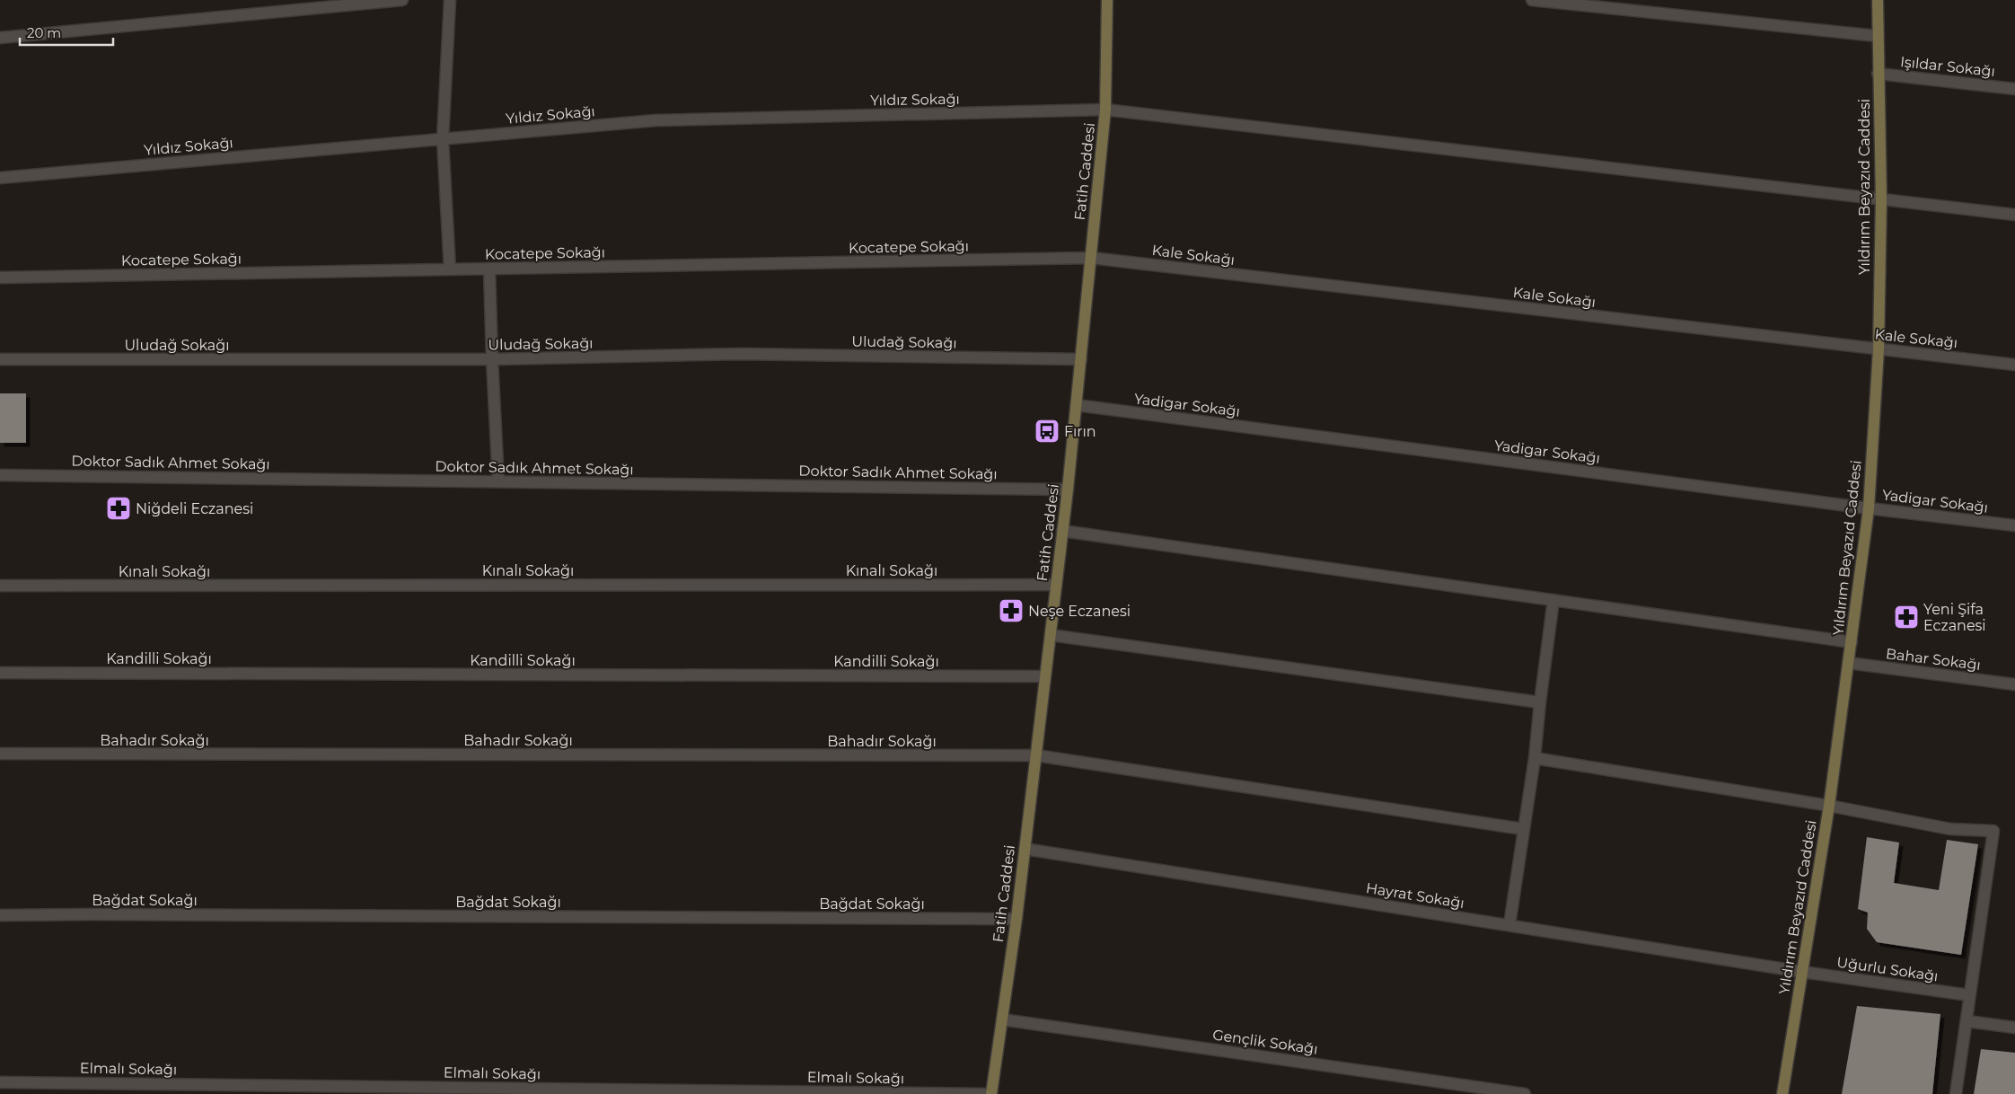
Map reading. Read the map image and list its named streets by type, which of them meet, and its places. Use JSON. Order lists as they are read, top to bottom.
{
  "streets": {
    "main road": ["Fatih Caddesi", "Yıldırım Beyazıd Caddesi"],
    "street": [
      "Işıldar Sokağı",
      "Yıldız Sokağı",
      "Kocatepe Sokağı",
      "Kale Sokağı",
      "Uludağ Sokağı",
      "Yadigar Sokağı",
      "Doktor Sadık Ahmet Sokağı",
      "Kınalı Sokağı",
      "Kandilli Sokağı",
      "Bahar Sokağı",
      "Bahadır Sokağı",
      "Hayrat Sokağı",
      "Bağdat Sokağı",
      "Uğurlu Sokağı",
      "Gençlik Sokağı",
      "Elmalı Sokağı"
    ]
  },
  "crossings": [
    ["Işıldar Sokağı", "Yıldırım Beyazıd Caddesi"],
    ["Yıldız Sokağı", "Fatih Caddesi"],
    ["Yıldız Sokağı", "Yıldırım Beyazıd Caddesi"],
    ["Fatih Caddesi", "Kocatepe Sokağı"],
    ["Fatih Caddesi", "Kale Sokağı"],
    ["Fatih Caddesi", "Uludağ Sokağı"],
    ["Fatih Caddesi", "Yadigar Sokağı"],
    ["Fatih Caddesi", "Doktor Sadık Ahmet Sokağı"],
    ["Fatih Caddesi", "Kınalı Sokağı"],
    ["Fatih Caddesi", "Kandilli Sokağı"],
    ["Fatih Caddesi", "Bahadır Sokağı"],
    ["Fatih Caddesi", "Hayrat Sokağı"],
    ["Fatih Caddesi", "Bağdat Sokağı"],
    ["Fatih Caddesi", "Gençlik Sokağı"],
    ["Yıldırım Beyazıd Caddesi", "Kale Sokağı"],
    ["Yıldırım Beyazıd Caddesi", "Yadigar Sokağı"],
    ["Yıldırım Beyazıd Caddesi", "Bahar Sokağı"],
    ["Yıldırım Beyazıd Caddesi", "Hayrat Sokağı"],
    ["Yıldırım Beyazıd Caddesi", "Uğurlu Sokağı"],
    ["Kocatepe Sokağı", "Kale Sokağı"],
    ["Hayrat Sokağı", "Uğurlu Sokağı"]
  ],
  "places": {
    "bus stop": ["Fırın"],
    "pharmacy": ["Niğdeli Eczanesi", "Neşe Eczanesi", "Yeni Şifa Eczanesi"]
  },
  "scale_bar": "20 m"
}
